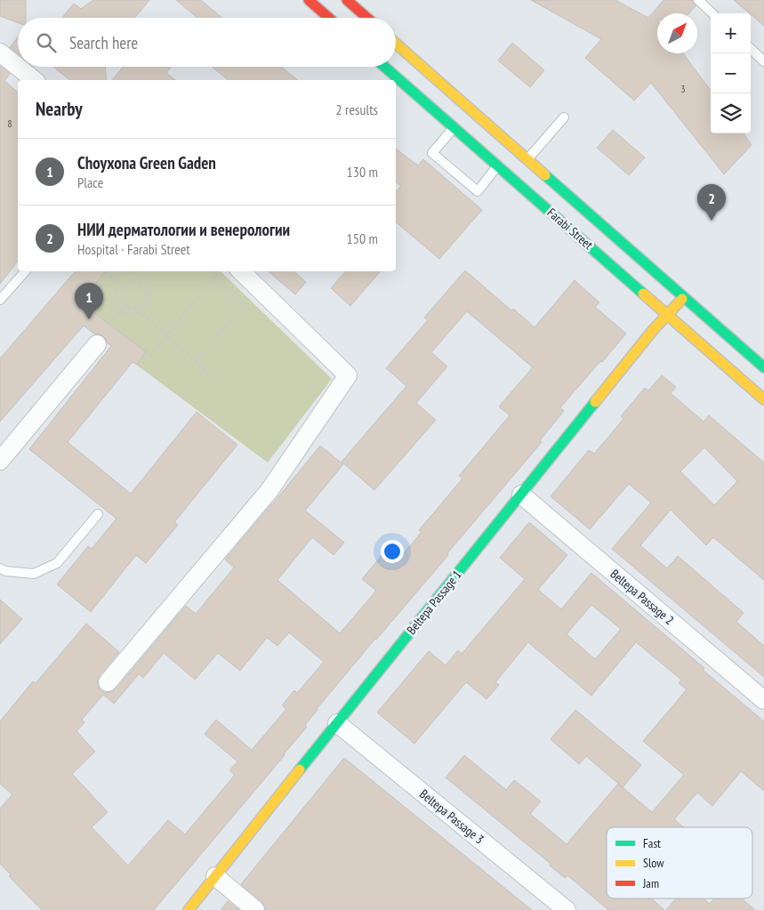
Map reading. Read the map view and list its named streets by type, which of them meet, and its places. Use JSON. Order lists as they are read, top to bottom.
{
  "streets": {
    "main road": ["Farabi Street", "Beltepa Passage 1"],
    "street": ["Beltepa Passage 2", "Beltepa Passage 3"]
  },
  "crossings": [
    ["Farabi Street", "Beltepa Passage 1"],
    ["Beltepa Passage 2", "Beltepa Passage 1"],
    ["Beltepa Passage 1", "Beltepa Passage 3"]
  ],
  "house_numbers": ["3", "8"],
  "legend": ["Fast", "Slow", "Jam"],
  "north": "top right",
  "page": {
    "map_buttons": ["+", "−"],
    "search": "Search here",
    "heading": ["Nearby", "2 results"],
    "list": [
      {
        "mark": "1",
        "name": "Choyxona Green Gaden",
        "note": "Place",
        "value": "130 m"
      },
      {
        "mark": "2",
        "name": "НИИ дерматологии и венерологии",
        "note": "Hospital · Farabi Street",
        "value": "150 m"
      }
    ],
    "pins": ["2", "1"]
  }
}
